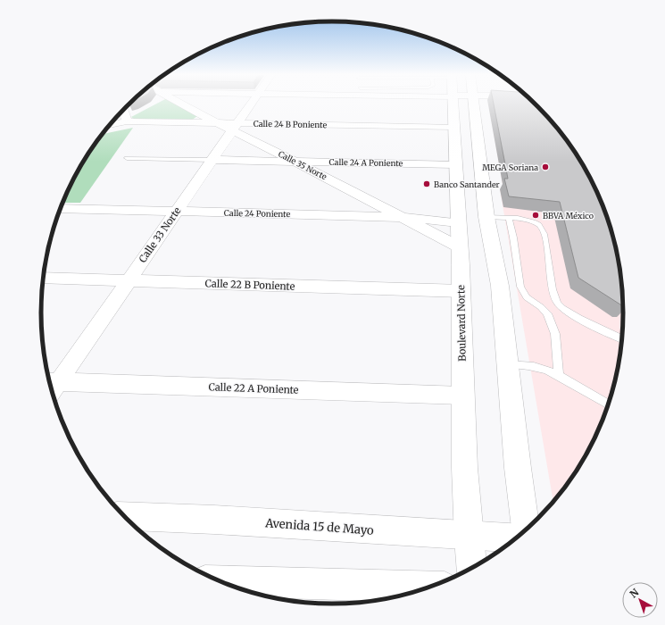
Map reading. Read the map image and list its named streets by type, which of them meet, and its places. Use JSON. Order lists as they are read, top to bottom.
{
  "streets": {
    "main road": ["Boulevard Norte", "Avenida 15 de Mayo"],
    "street": [
      "Calle 24 B Poniente",
      "Calle 24 A Poniente",
      "Calle 35 Norte",
      "Calle 24 Poniente",
      "Calle 33 Norte",
      "Calle 22 B Poniente",
      "Calle 22 A Poniente"
    ]
  },
  "crossings": [
    ["Calle 24 B Poniente", "Calle 35 Norte"],
    ["Calle 24 B Poniente", "Calle 33 Norte"],
    ["Calle 24 B Poniente", "Boulevard Norte"],
    ["Calle 24 A Poniente", "Calle 35 Norte"],
    ["Calle 24 A Poniente", "Calle 33 Norte"],
    ["Calle 24 A Poniente", "Boulevard Norte"],
    ["Calle 35 Norte", "Calle 24 Poniente"],
    ["Calle 35 Norte", "Calle 33 Norte"],
    ["Calle 35 Norte", "Boulevard Norte"],
    ["Calle 24 Poniente", "Calle 33 Norte"],
    ["Calle 24 Poniente", "Boulevard Norte"],
    ["Calle 33 Norte", "Calle 22 B Poniente"],
    ["Calle 33 Norte", "Calle 22 A Poniente"],
    ["Calle 22 B Poniente", "Boulevard Norte"],
    ["Boulevard Norte", "Calle 22 A Poniente"],
    ["Boulevard Norte", "Avenida 15 de Mayo"]
  ],
  "places": ["MEGA Soriana", "Banco Santander", "BBVA México"],
  "north": "top left"
}
